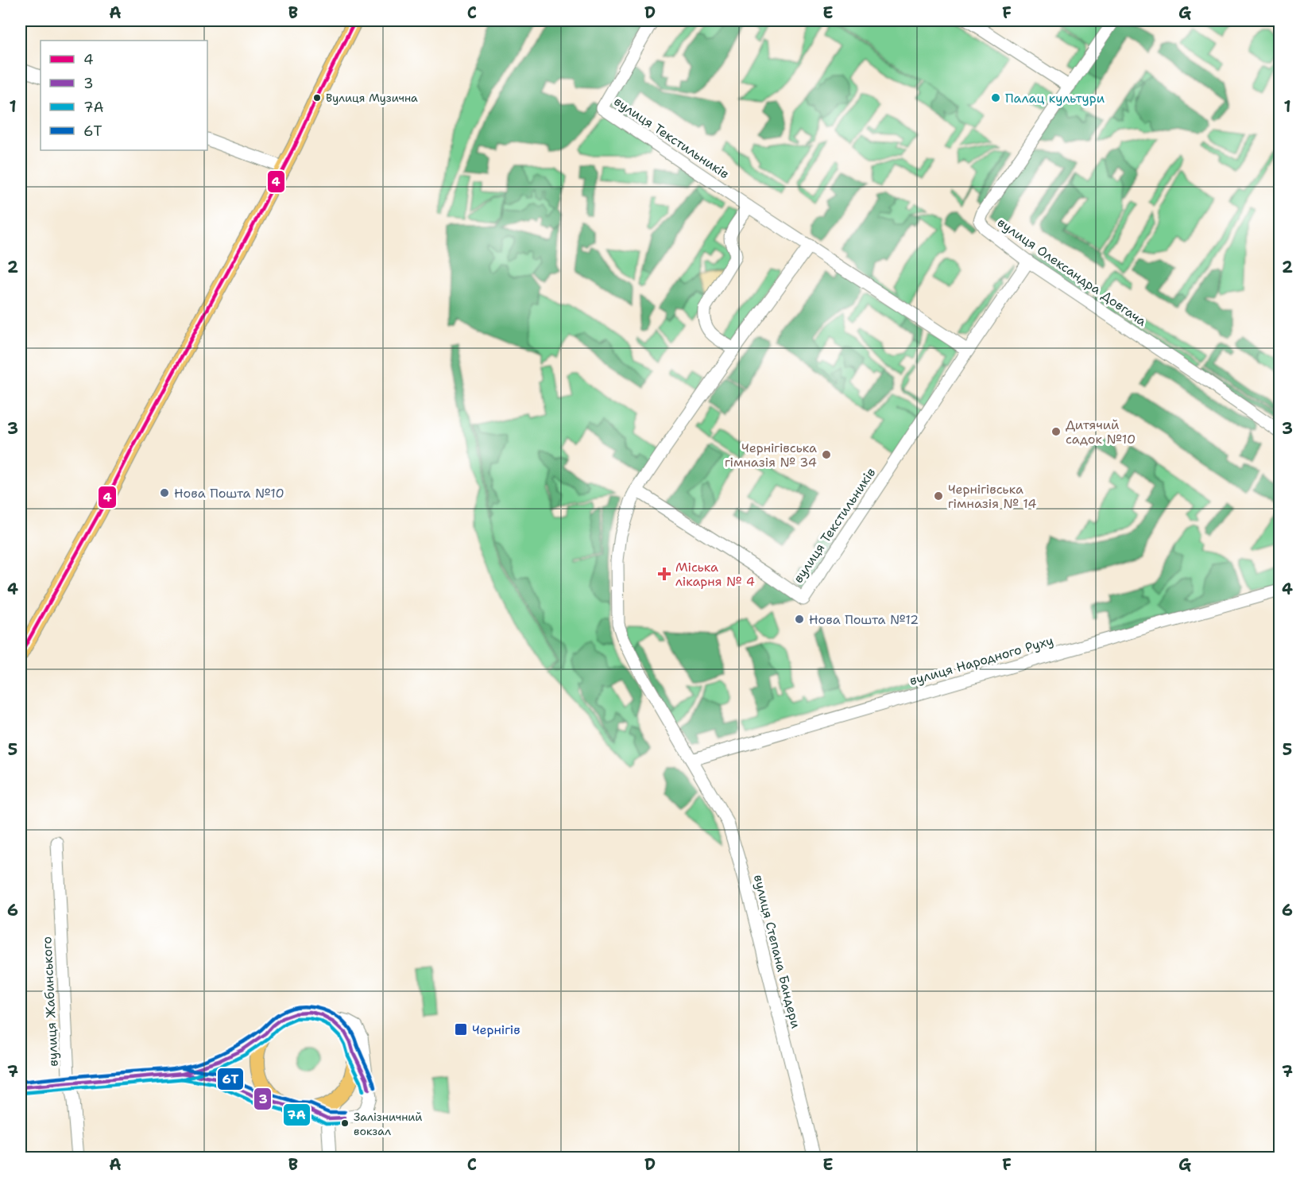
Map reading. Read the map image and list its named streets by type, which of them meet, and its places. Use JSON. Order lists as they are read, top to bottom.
{
  "streets": {
    "street": [
      "вулиця Текстильників",
      "вулиця Олександра Довгача",
      "вулиця Народного Руху",
      "вулиця Степана Бандери",
      "вулиця Жабинського"
    ]
  },
  "crossings": [
    ["вулиця Текстильників", "вулиця Олександра Довгача"],
    ["вулиця Народного Руху", "вулиця Степана Бандери"]
  ],
  "places": {
    "other": [
      "Вулиця Музична",
      "Палац культури",
      "Дитячий садок №10",
      "Чернігівська гімназія № 34",
      "Нова Пошта №10",
      "Чернігівська гімназія № 14",
      "Нова Пошта №12",
      "Залізничний вокзал"
    ],
    "health": ["Міська лікарня № 4"],
    "transit": ["Чернігів"]
  },
  "lines": [
    "transit line 4",
    "transit line 6Т",
    "transit line 3",
    "transit line 7А"
  ],
  "legend": [
    "4",
    "3",
    "7А",
    "6Т"
  ],
  "grid": {
    "columns": [
      "A",
      "B",
      "C",
      "D",
      "E",
      "F",
      "G"
    ],
    "rows": [
      "1",
      "2",
      "3",
      "4",
      "5",
      "6",
      "7"
    ]
  }
}
